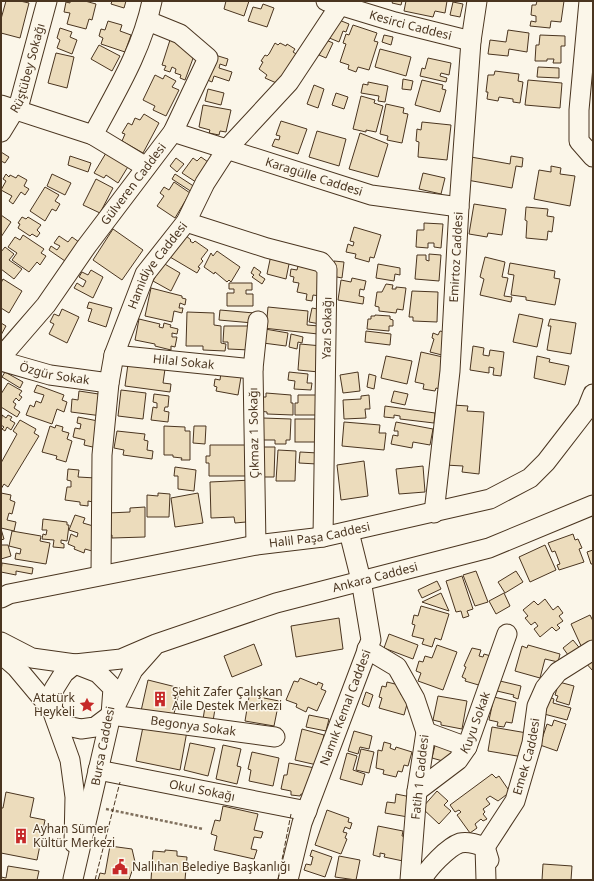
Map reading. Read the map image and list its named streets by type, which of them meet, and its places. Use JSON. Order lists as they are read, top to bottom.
{
  "streets": {
    "street": [
      "Kesirci Caddesi",
      "Rüştübey Sokağı",
      "Karagülle Caddesi",
      "Gülveren Caddesi",
      "Emirtoz Caddesi",
      "Hamidiye Caddesi",
      "Yazı Sokağı",
      "Hilal Sokak",
      "Özgür Sokak",
      "Çıkmaz 1 Sokağı",
      "Halil Paşa Caddesi",
      "Ankara Caddesi",
      "Namık Kemal Caddesi",
      "Kuyu Sokak",
      "Begonya Sokak",
      "Bursa Caddesi",
      "Emek Caddesi",
      "Fatih 1 Caddesi",
      "Okul Sokağı"
    ]
  },
  "crossings": [
    ["Kesirci Caddesi", "Emirtoz Caddesi"],
    ["Kesirci Caddesi", "Hamidiye Caddesi"],
    ["Karagülle Caddesi", "Gülveren Caddesi"],
    ["Karagülle Caddesi", "Emirtoz Caddesi"],
    ["Karagülle Caddesi", "Hamidiye Caddesi"],
    ["Emirtoz Caddesi", "Halil Paşa Caddesi"],
    ["Hamidiye Caddesi", "Yazı Sokağı"],
    ["Hamidiye Caddesi", "Hilal Sokak"],
    ["Hamidiye Caddesi", "Özgür Sokak"],
    ["Hamidiye Caddesi", "Halil Paşa Caddesi"],
    ["Yazı Sokağı", "Halil Paşa Caddesi"],
    ["Hilal Sokak", "Çıkmaz 1 Sokağı"],
    ["Çıkmaz 1 Sokağı", "Halil Paşa Caddesi"],
    ["Halil Paşa Caddesi", "Namık Kemal Caddesi"],
    ["Ankara Caddesi", "Namık Kemal Caddesi"],
    ["Ankara Caddesi", "Begonya Sokak"],
    ["Ankara Caddesi", "Bursa Caddesi"],
    ["Namık Kemal Caddesi", "Fatih 1 Caddesi"],
    ["Namık Kemal Caddesi", "Okul Sokağı"],
    ["Kuyu Sokak", "Fatih 1 Caddesi"],
    ["Begonya Sokak", "Bursa Caddesi"],
    ["Bursa Caddesi", "Okul Sokağı"]
  ],
  "places": {
    "building": ["Şehit Zafer Çalışkan Aile Destek Merkezi", "Ayhan Sümer Kültür Merkezi"],
    "place": ["Atatürk Heykeli"],
    "public building": ["Nallıhan Belediye Başkanlığı"]
  }
}
